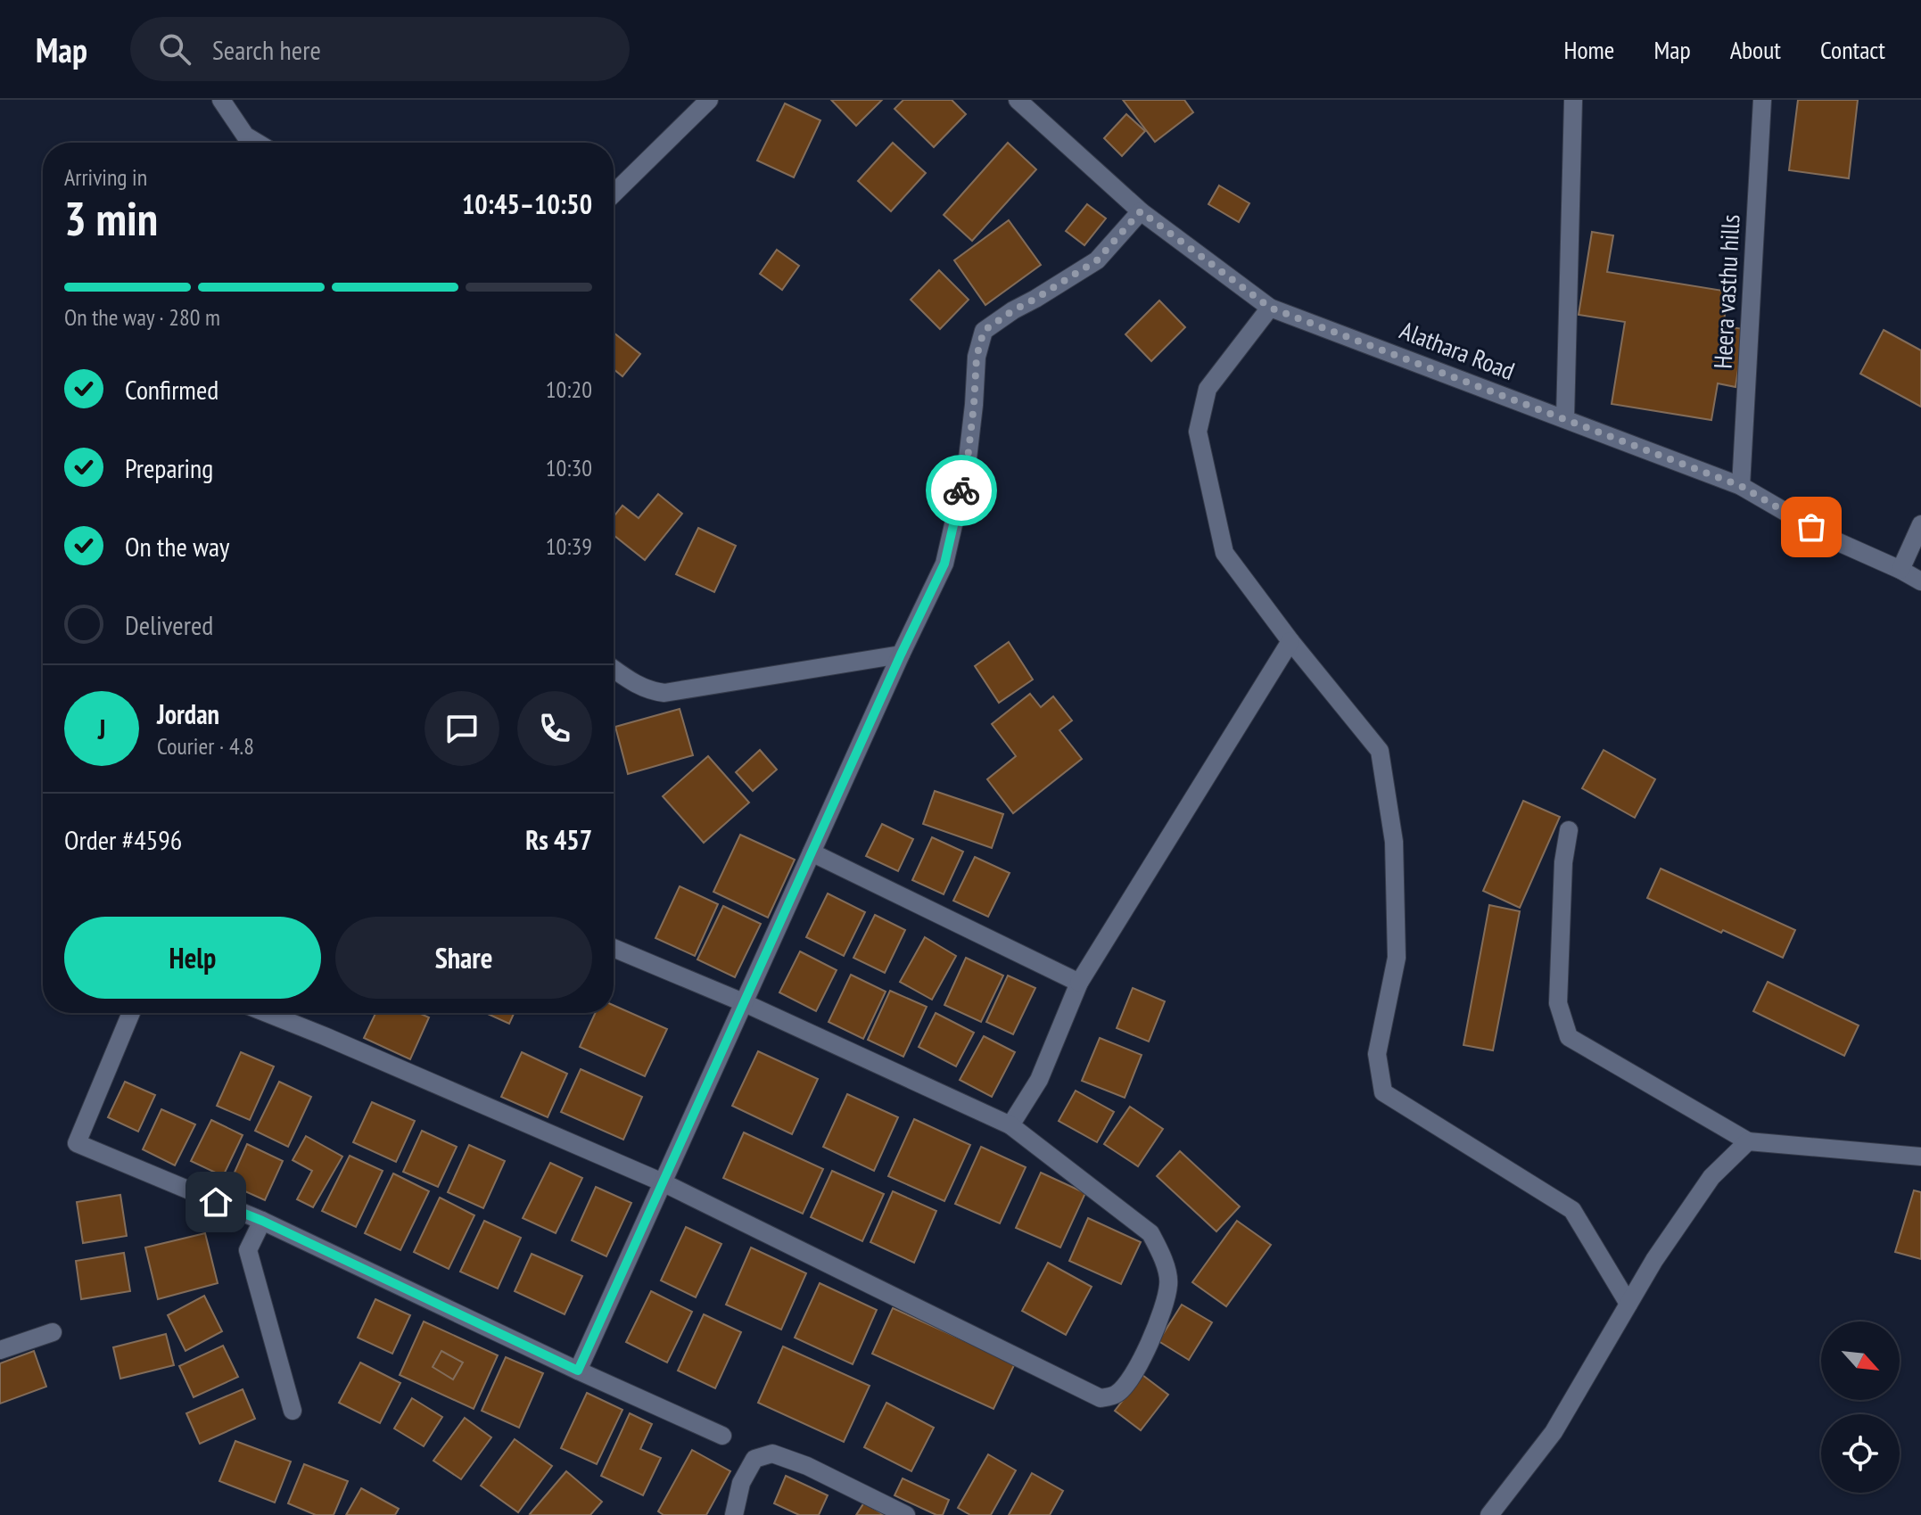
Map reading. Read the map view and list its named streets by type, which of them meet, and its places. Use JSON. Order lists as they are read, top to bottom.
{
  "streets": {
    "street": ["Heera vasthu hills", "Alathara Road"]
  },
  "crossings": [
    ["Heera vasthu hills", "Alathara Road"]
  ],
  "north": "bottom right",
  "page": {
    "header": "Map",
    "search": "Search here",
    "nav": [
      "Home",
      "Map",
      "About",
      "Contact"
    ],
    "heading": ["3 min", "Arriving in", "10:45–10:50"],
    "panel": [
      "Jordan",
      "Courier · 4.8",
      "Order #4596",
      "Rs 457"
    ],
    "bar": "On the way · 280 m",
    "list": [
      ["Confirmed", "10:20"],
      ["Preparing", "10:30"],
      ["On the way", "10:39"],
      "Delivered"
    ],
    "round": "J",
    "buttons": ["Help", "Share"]
  }
}
